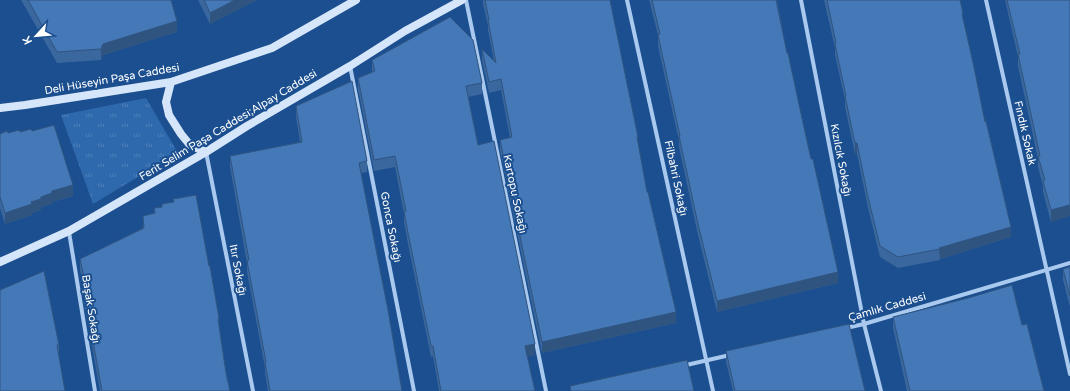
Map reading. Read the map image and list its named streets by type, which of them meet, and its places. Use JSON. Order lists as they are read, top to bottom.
{
  "streets": {
    "main road": ["Deli Hüseyin Paşa Caddesi", "Ferit Selim Paşa Caddesi;Alpay Caddesi"],
    "street": [
      "Fındık Sokak",
      "Kızılcık Sokağı",
      "Filbahri Sokağı",
      "Kartopu Sokağı",
      "Gonca Sokağı",
      "Itır Sokağı",
      "Çamlık Caddesi",
      "Başak Sokağı"
    ]
  },
  "crossings": [
    ["Ferit Selim Paşa Caddesi;Alpay Caddesi", "Gonca Sokağı"],
    ["Ferit Selim Paşa Caddesi;Alpay Caddesi", "Itır Sokağı"],
    ["Ferit Selim Paşa Caddesi;Alpay Caddesi", "Başak Sokağı"],
    ["Fındık Sokak", "Çamlık Caddesi"],
    ["Kızılcık Sokağı", "Çamlık Caddesi"]
  ],
  "north": "bottom left"
}
